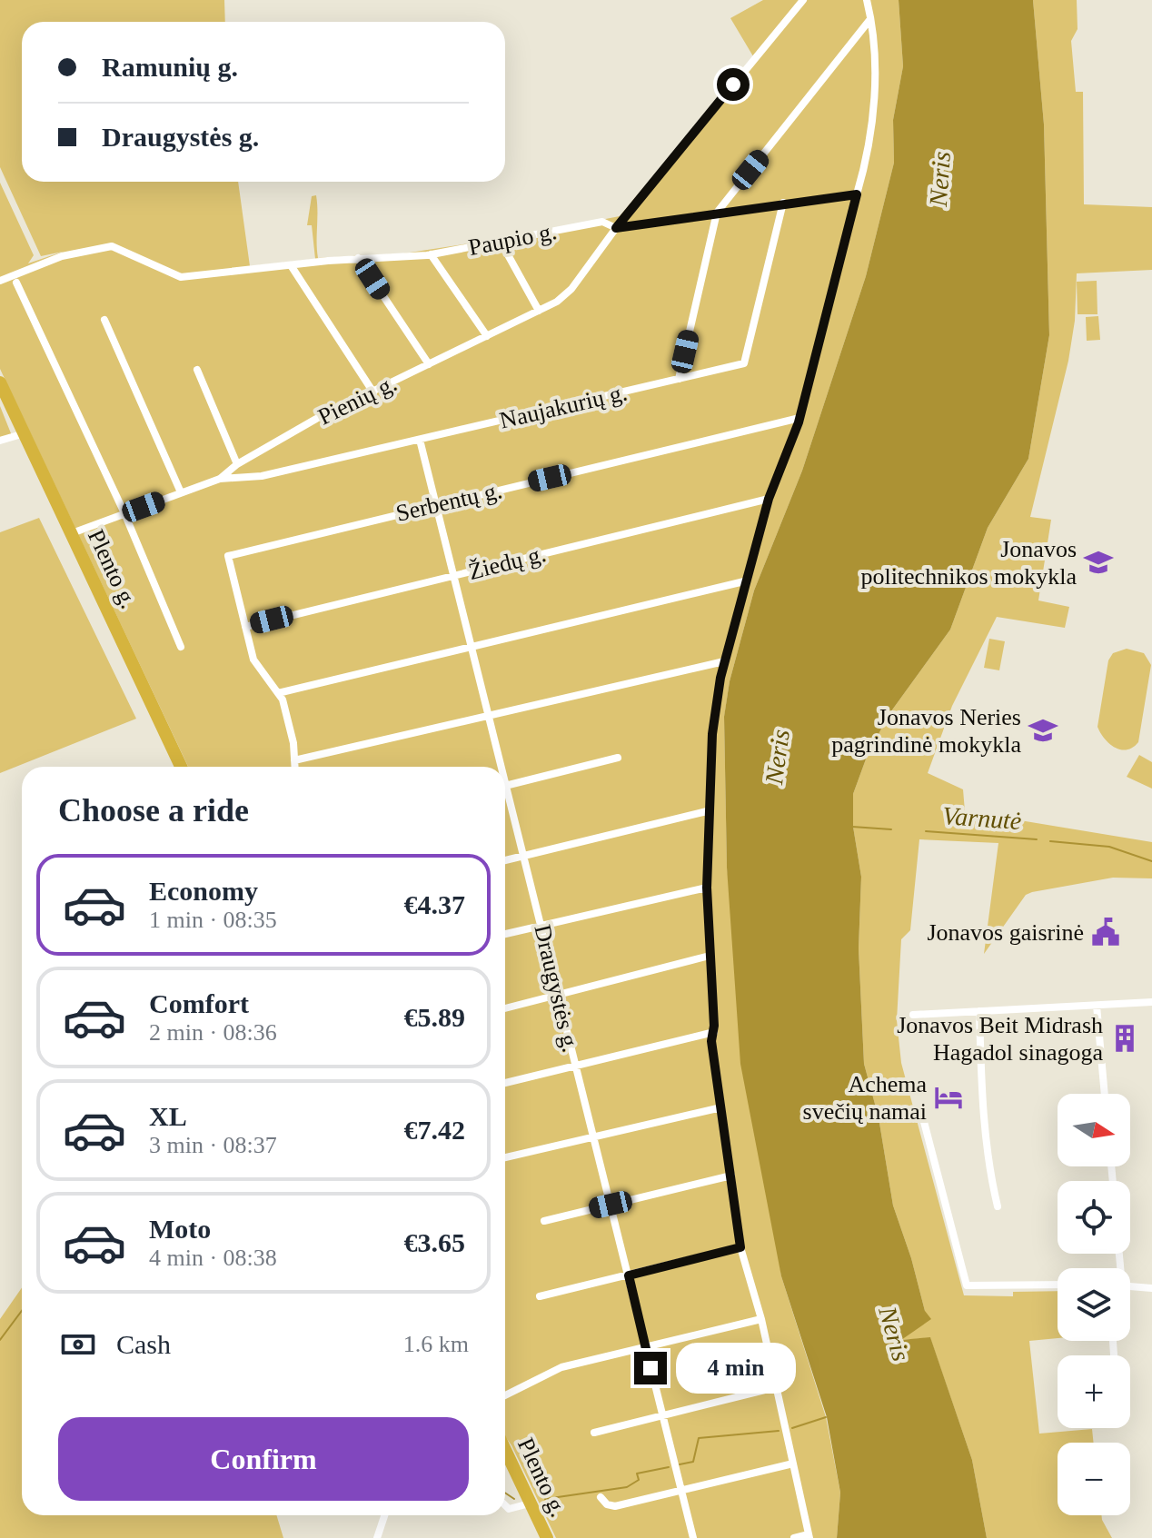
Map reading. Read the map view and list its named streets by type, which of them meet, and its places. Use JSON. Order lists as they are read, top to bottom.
{
  "streets": {
    "highway": ["Plento g."],
    "street": [
      "Paupio g.",
      "Pienių g.",
      "Naujakurių g.",
      "Serbentų g.",
      "Žiedų g.",
      "Draugystės g."
    ]
  },
  "crossings": [
    ["Paupio g.", "Pienių g."],
    ["Paupio g.", "Naujakurių g."],
    ["Pienių g.", "Naujakurių g."],
    ["Pienių g.", "Plento g."],
    ["Naujakurių g.", "Draugystės g."],
    ["Serbentų g.", "Žiedų g."],
    ["Serbentų g.", "Draugystės g."],
    ["Žiedų g.", "Draugystės g."]
  ],
  "water": ["Neris", "Varnutė"],
  "places": {
    "school or university": ["Jonavos politechnikos mokykla", "Jonavos Neries pagrindinė mokykla"],
    "public building": ["Jonavos gaisrinė"],
    "building": ["Jonavos Beit Midrash Hagadol sinagoga"],
    "hotel": ["Achema svečių namai"]
  },
  "north": "right",
  "page": {
    "banner": ["Ramunių g.", "Draugystės g."],
    "heading": "Choose a ride",
    "list": [
      {
        "name": "Economy",
        "note": "1 min · 08:35",
        "value": "€4.37"
      },
      {
        "name": "Comfort",
        "note": "2 min · 08:36",
        "value": "€5.89"
      },
      {
        "name": "XL",
        "note": "3 min · 08:37",
        "value": "€7.42"
      },
      {
        "name": "Moto",
        "note": "4 min · 08:38",
        "value": "€3.65"
      }
    ],
    "map_buttons": ["+", "−"],
    "pay": ["Cash", "1.6 km"],
    "bubble": "4 min",
    "buttons": "Confirm"
  }
}
